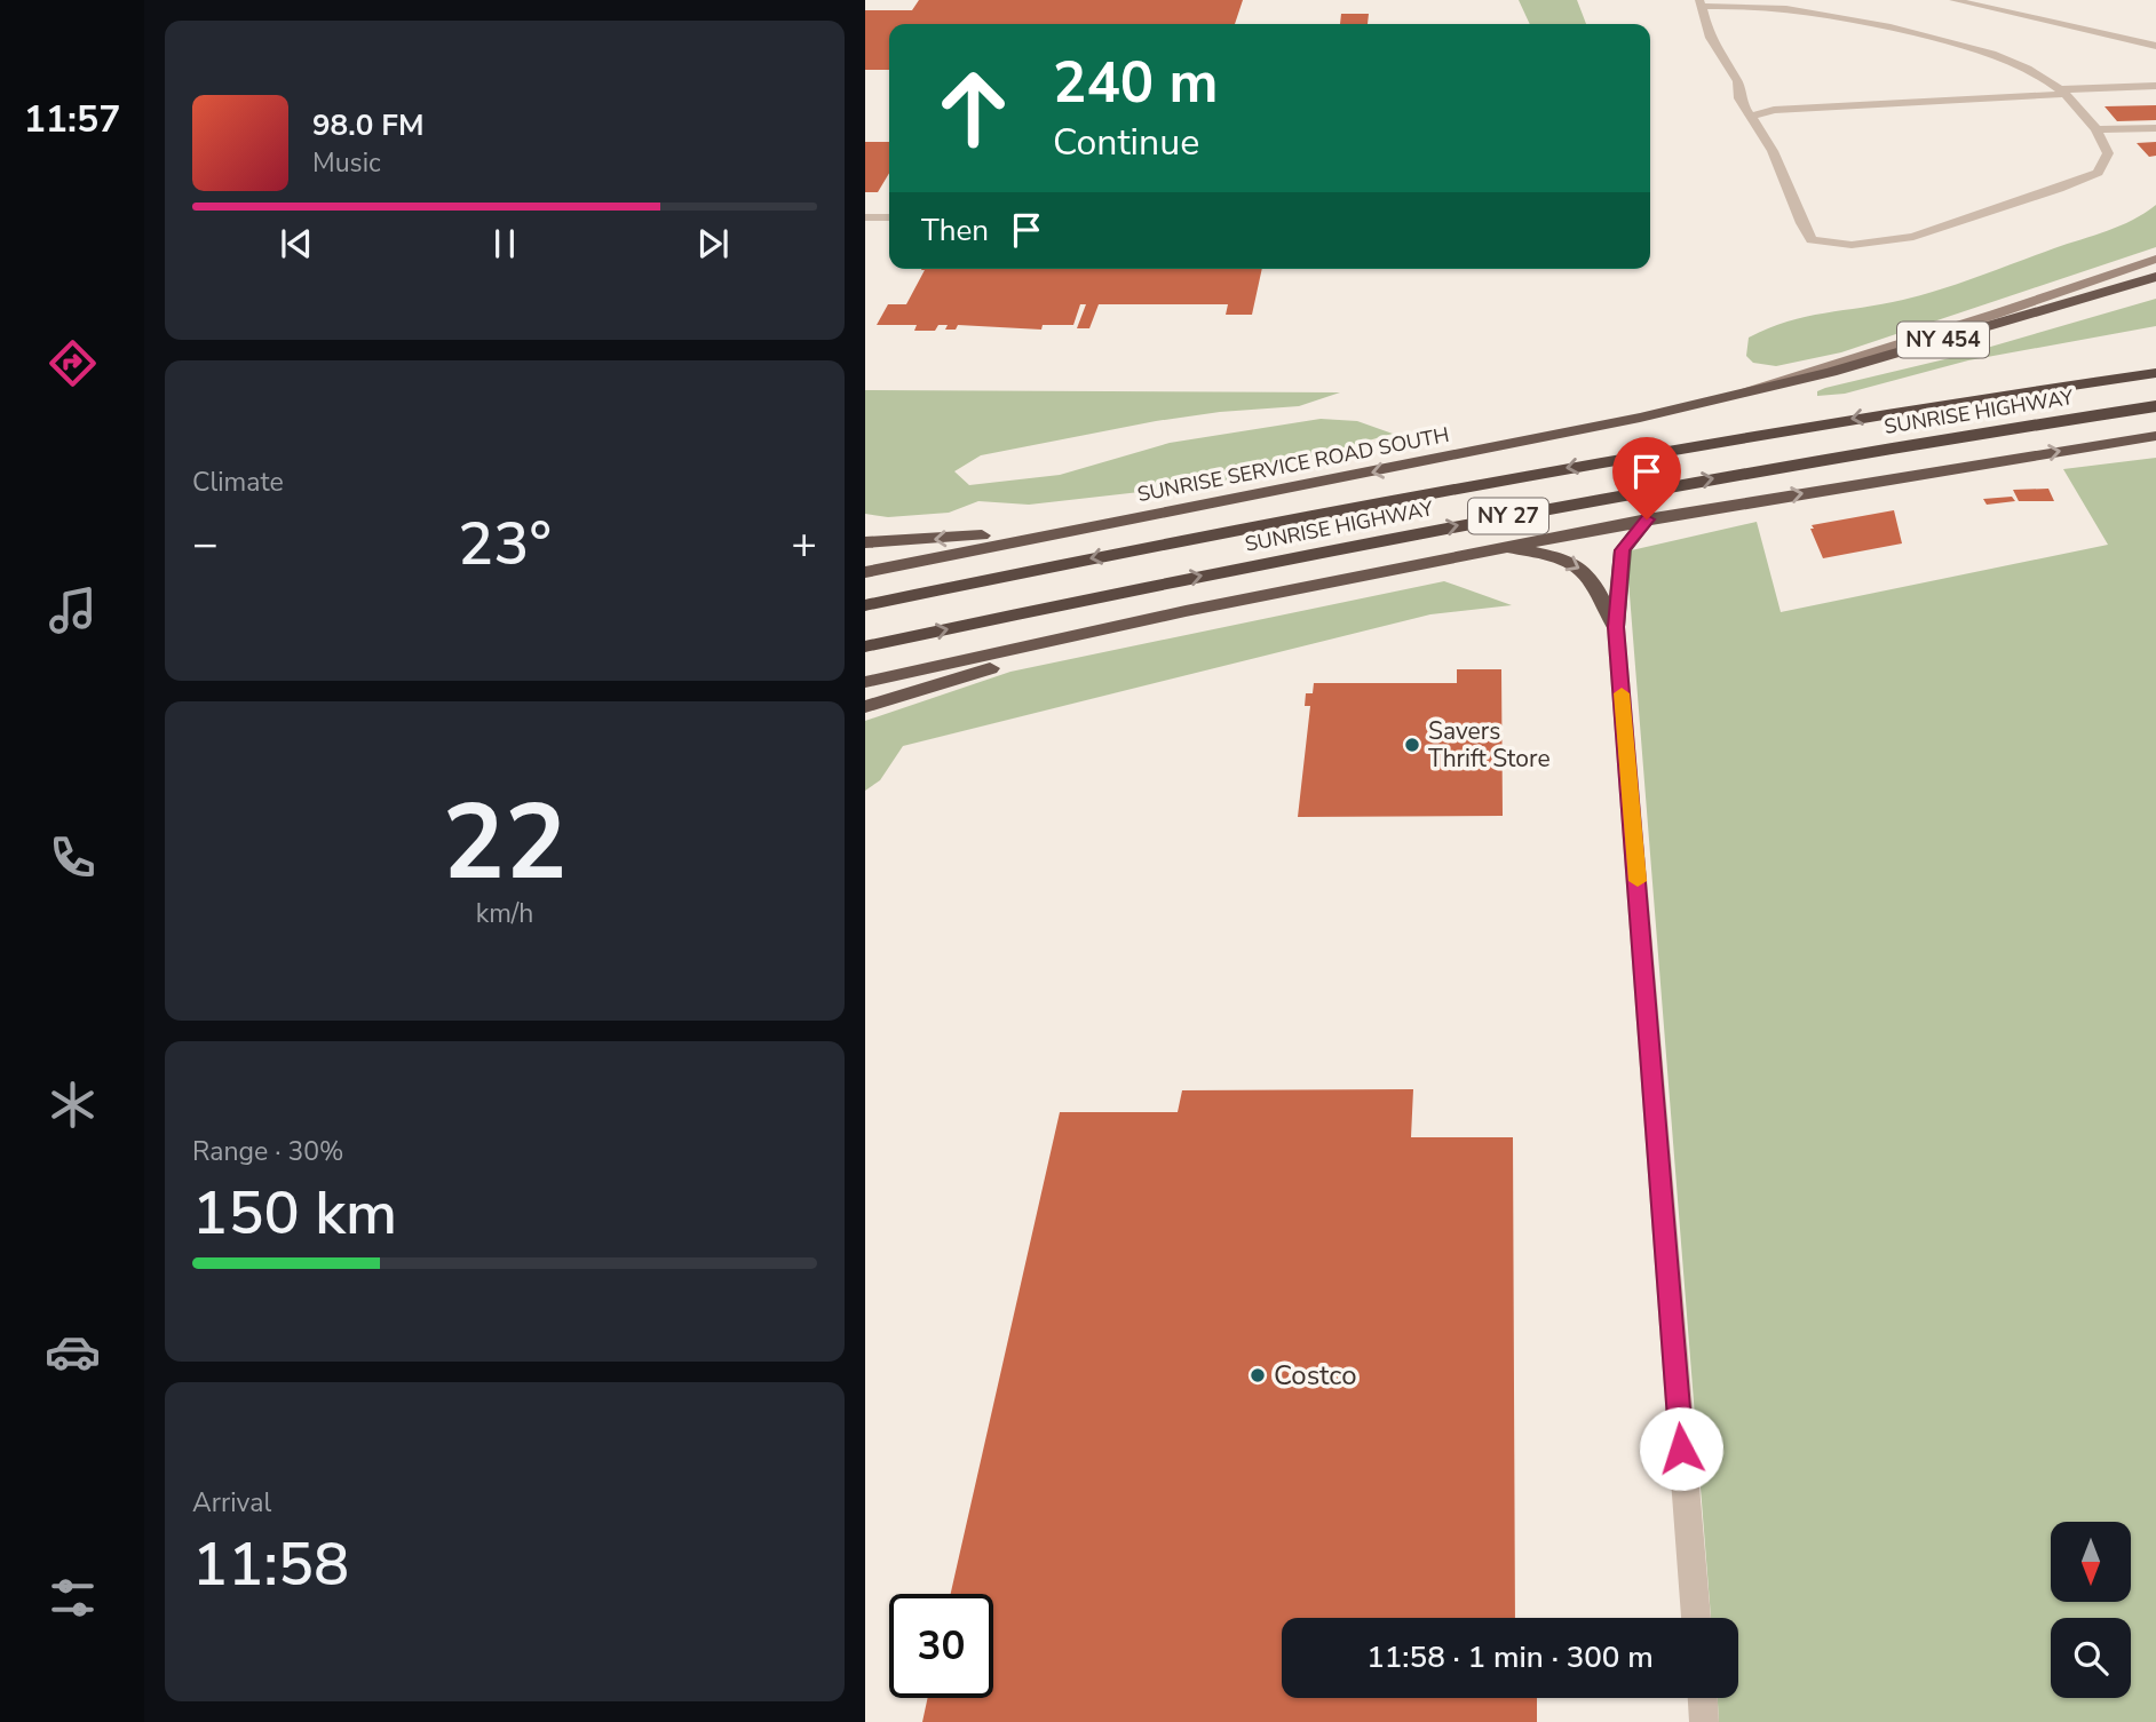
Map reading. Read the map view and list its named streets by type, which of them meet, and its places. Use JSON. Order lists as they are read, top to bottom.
{
  "streets": {
    "highway": [
      "NY 454",
      "SUNRISE HIGHWAY",
      "SUNRISE SERVICE ROAD SOUTH",
      "NY 27"
    ]
  },
  "crossings": [
    ["NY 454", "SUNRISE SERVICE ROAD SOUTH"]
  ],
  "places": ["Savers Thrift Store", "Costco"],
  "north": "bottom",
  "page": {
    "tabs": "11:57",
    "turn": ["240 m", "Continue"],
    "song": ["98.0 FM", "Music"],
    "then": "Then",
    "tile": [
      "Climate",
      ["22", "km/h"],
      ["Range · 30%", "150 km"],
      ["Arrival", "11:58"]
    ],
    "heat": ["−", "23°", "+"],
    "limit": "30",
    "trip": "11:58 · 1 min · 300 m"
  }
}
